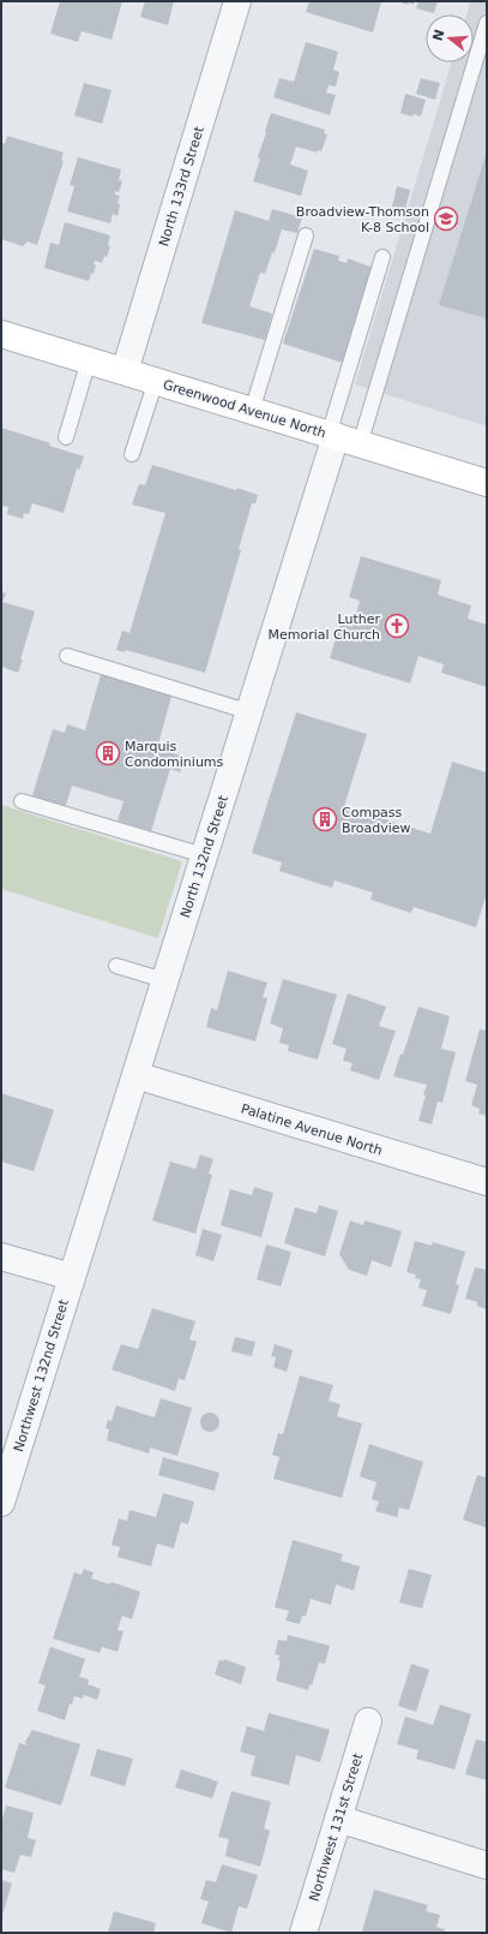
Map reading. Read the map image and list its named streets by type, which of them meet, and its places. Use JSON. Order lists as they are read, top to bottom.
{
  "streets": {
    "main road": ["Greenwood Avenue North"],
    "street": [
      "North 133rd Street",
      "North 132nd Street",
      "Palatine Avenue North",
      "Northwest 132nd Street",
      "Northwest 131st Street"
    ]
  },
  "crossings": [
    ["North 133rd Street", "Greenwood Avenue North"],
    ["Greenwood Avenue North", "North 132nd Street"],
    ["North 132nd Street", "Palatine Avenue North"],
    ["North 132nd Street", "Northwest 132nd Street"]
  ],
  "places": {
    "school or university": ["Broadview-Thomson K-8 School"],
    "church": ["Luther Memorial Church"],
    "building": ["Marquis Condominiums", "Compass Broadview"]
  },
  "north": "left"
}
